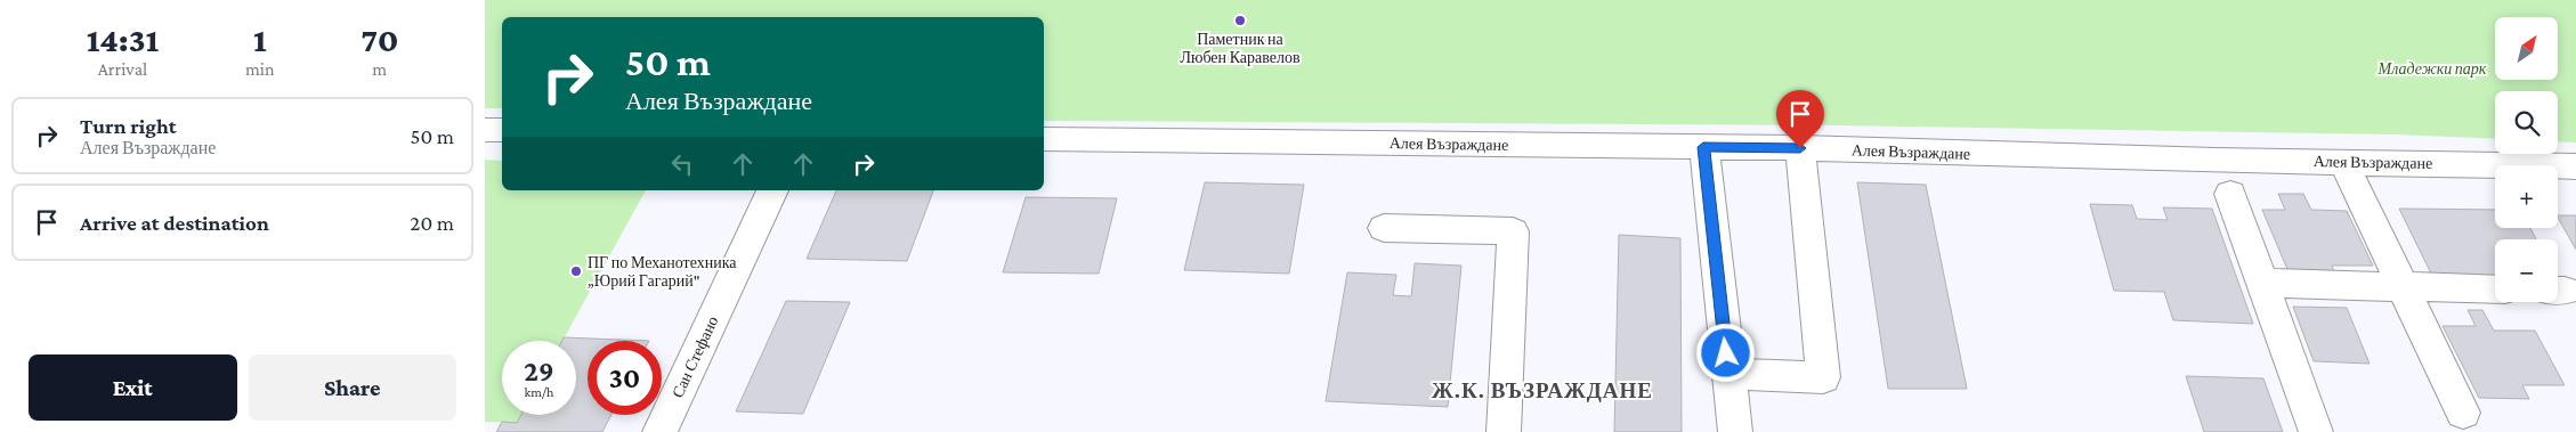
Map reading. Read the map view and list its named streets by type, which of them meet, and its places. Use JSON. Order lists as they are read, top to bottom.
{
  "streets": {
    "street": ["Алея Възраждане", "Сан Стефано"]
  },
  "districts": ["Ж.К. ВЪЗРАЖДАНЕ"],
  "parks": ["Младежки парк"],
  "places": ["Паметник на Любен Каравелов", "ПГ по Механотехника „Юрий Гагарий\""],
  "north": "top right",
  "page": {
    "eta": [
      "14:31",
      "Arrival",
      "1",
      "min",
      "70",
      "m"
    ],
    "map_buttons": ["+", "−"],
    "turn": ["50 m", "Алея Възраждане"],
    "list": [
      {
        "name": "Turn right",
        "note": "Алея Възраждане",
        "value": "50 m"
      },
      {
        "name": "Arrive at destination",
        "value": "20 m"
      }
    ],
    "speed": "29 km/h",
    "limit": "30",
    "buttons": ["Exit", "Share"]
  }
}
